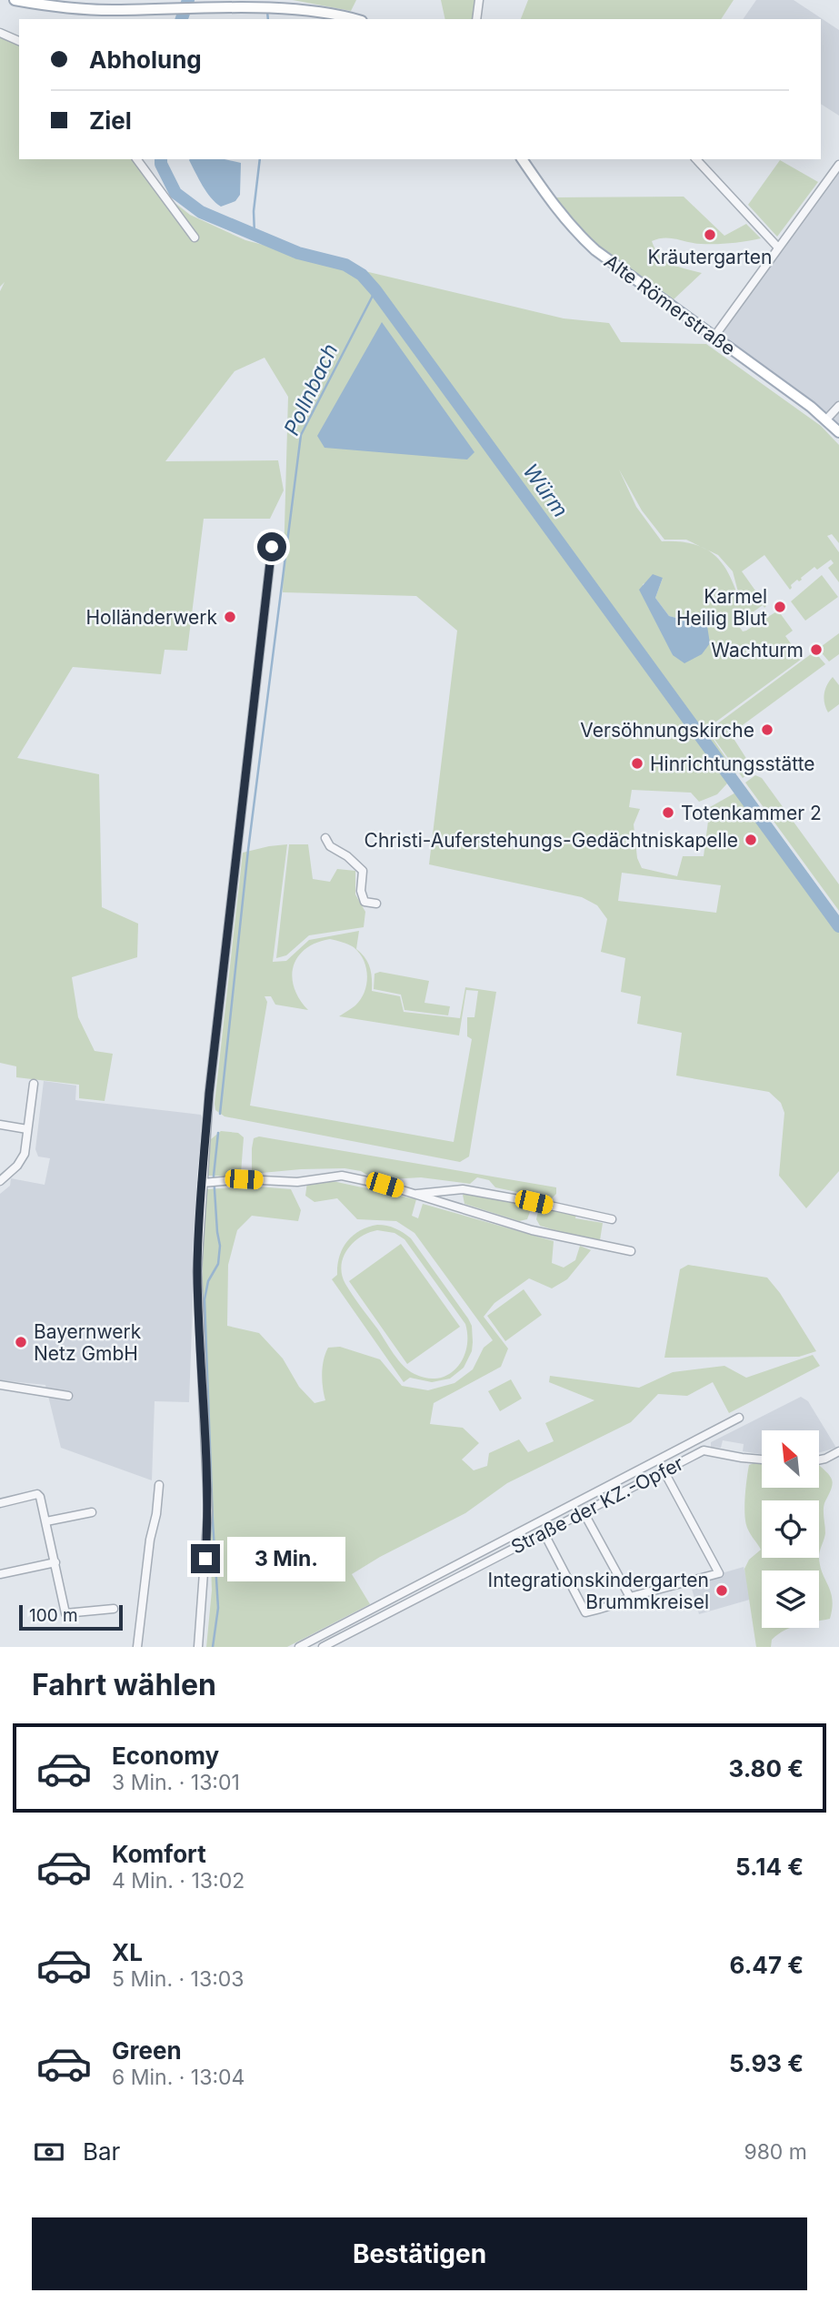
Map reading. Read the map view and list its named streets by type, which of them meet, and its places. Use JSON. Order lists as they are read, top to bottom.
{
  "streets": {
    "main road": ["Alte Römerstraße"],
    "street": ["Straße der KZ.-Opfer"]
  },
  "water": ["Pollnbach", "Würm"],
  "places": [
    "Kräutergarten",
    "Karmel Heilig Blut",
    "Holländerwerk",
    "Wachturm",
    "Versöhnungskirche",
    "Hinrichtungsstätte",
    "Totenkammer 2",
    "Christi-Auferstehungs-Gedächtniskapelle",
    "Bayernwerk Netz GmbH",
    "Integrationskindergarten Brummkreisel"
  ],
  "scale_bar": "100 m",
  "north": "top left",
  "page": {
    "banner": ["Abholung", "Ziel"],
    "bubble": "3 Min.",
    "scale": "100 m",
    "heading": "Fahrt wählen",
    "list": [
      {
        "name": "Economy",
        "note": "3 Min. · 13:01",
        "value": "3.80 €"
      },
      {
        "name": "Komfort",
        "note": "4 Min. · 13:02",
        "value": "5.14 €"
      },
      {
        "name": "XL",
        "note": "5 Min. · 13:03",
        "value": "6.47 €"
      },
      {
        "name": "Green",
        "note": "6 Min. · 13:04",
        "value": "5.93 €"
      }
    ],
    "pay": ["Bar", "980 m"],
    "buttons": "Bestätigen"
  }
}
